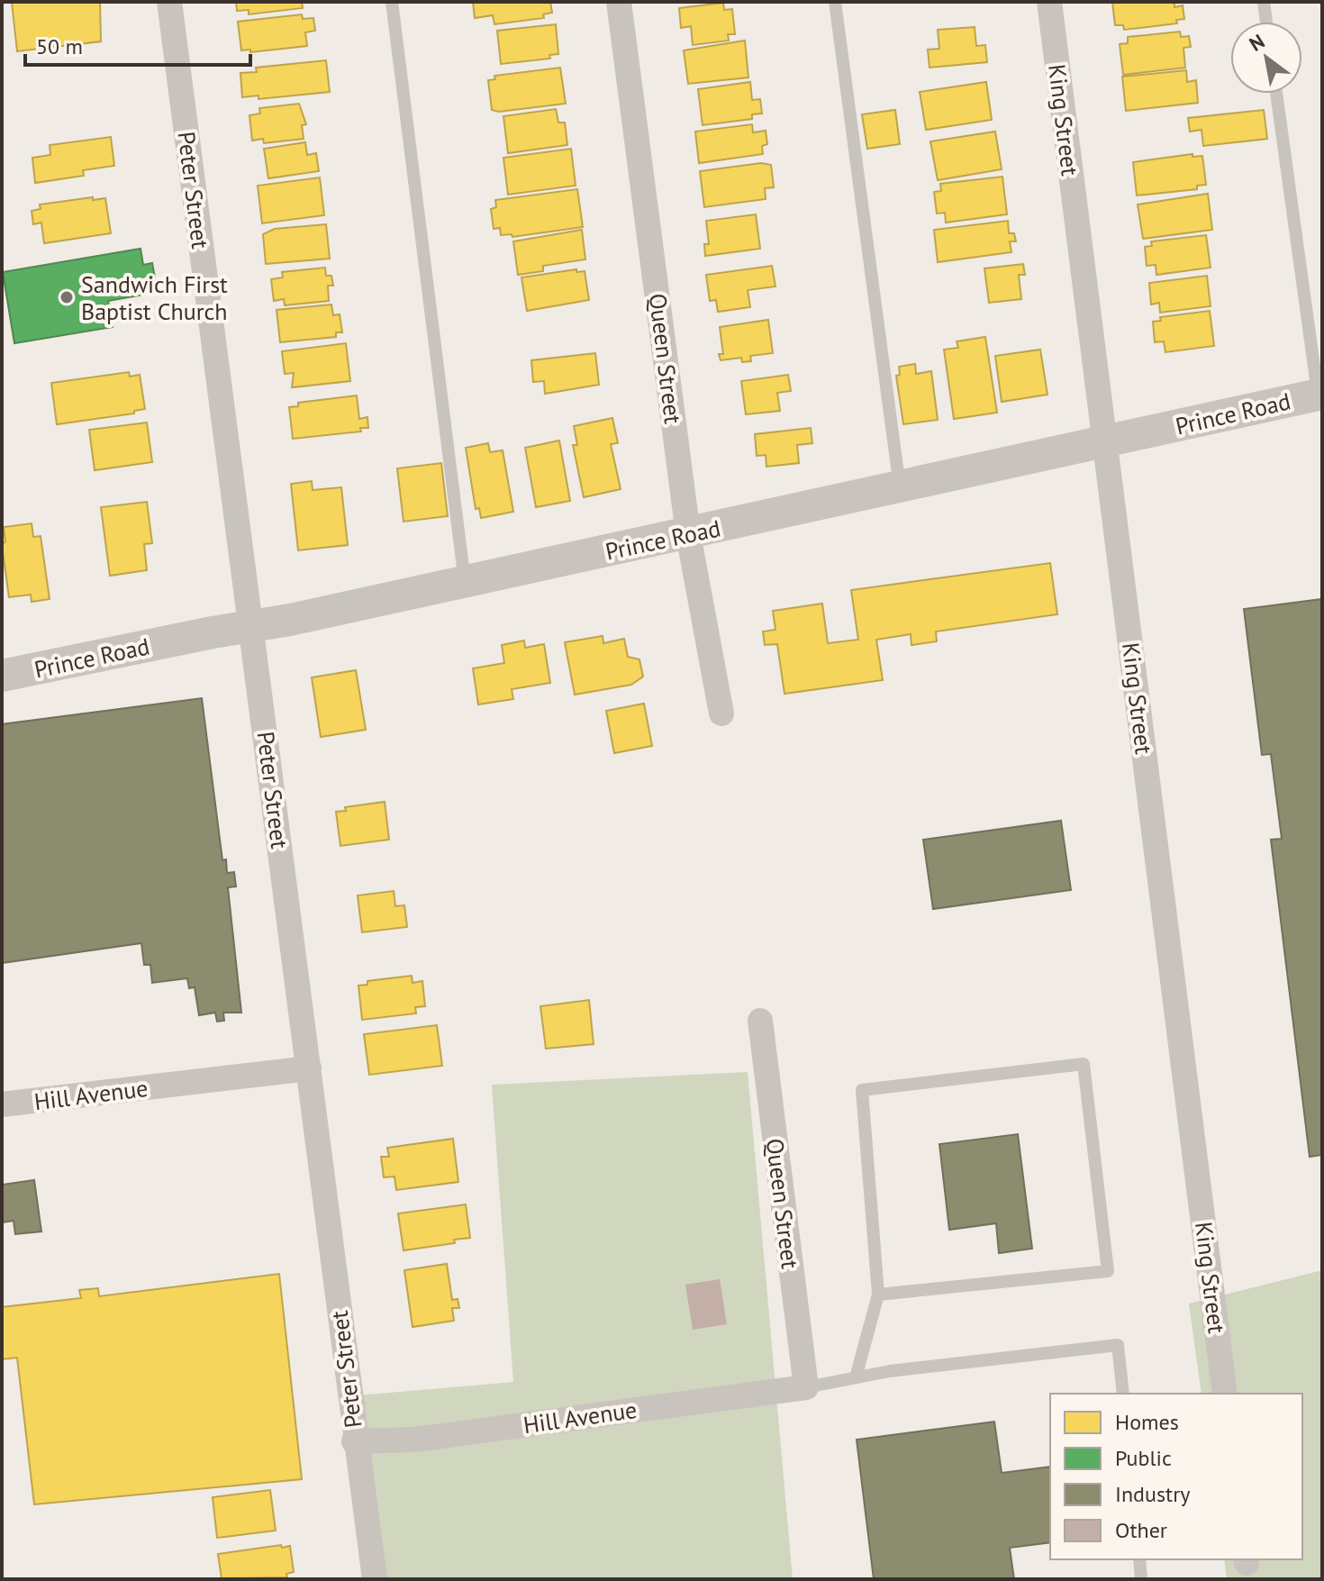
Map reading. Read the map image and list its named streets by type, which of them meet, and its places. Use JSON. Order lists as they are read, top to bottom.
{
  "streets": {
    "street": [
      "King Street",
      "Peter Street",
      "Queen Street",
      "Prince Road",
      "Hill Avenue"
    ]
  },
  "crossings": [
    ["King Street", "Prince Road"],
    ["Peter Street", "Prince Road"],
    ["Peter Street", "Hill Avenue"],
    ["Queen Street", "Prince Road"],
    ["Queen Street", "Hill Avenue"]
  ],
  "places": ["Sandwich First Baptist Church"],
  "legend": [
    "Homes",
    "Public",
    "Industry",
    "Other"
  ],
  "scale_bar": "50 m",
  "north": "top left"
}
